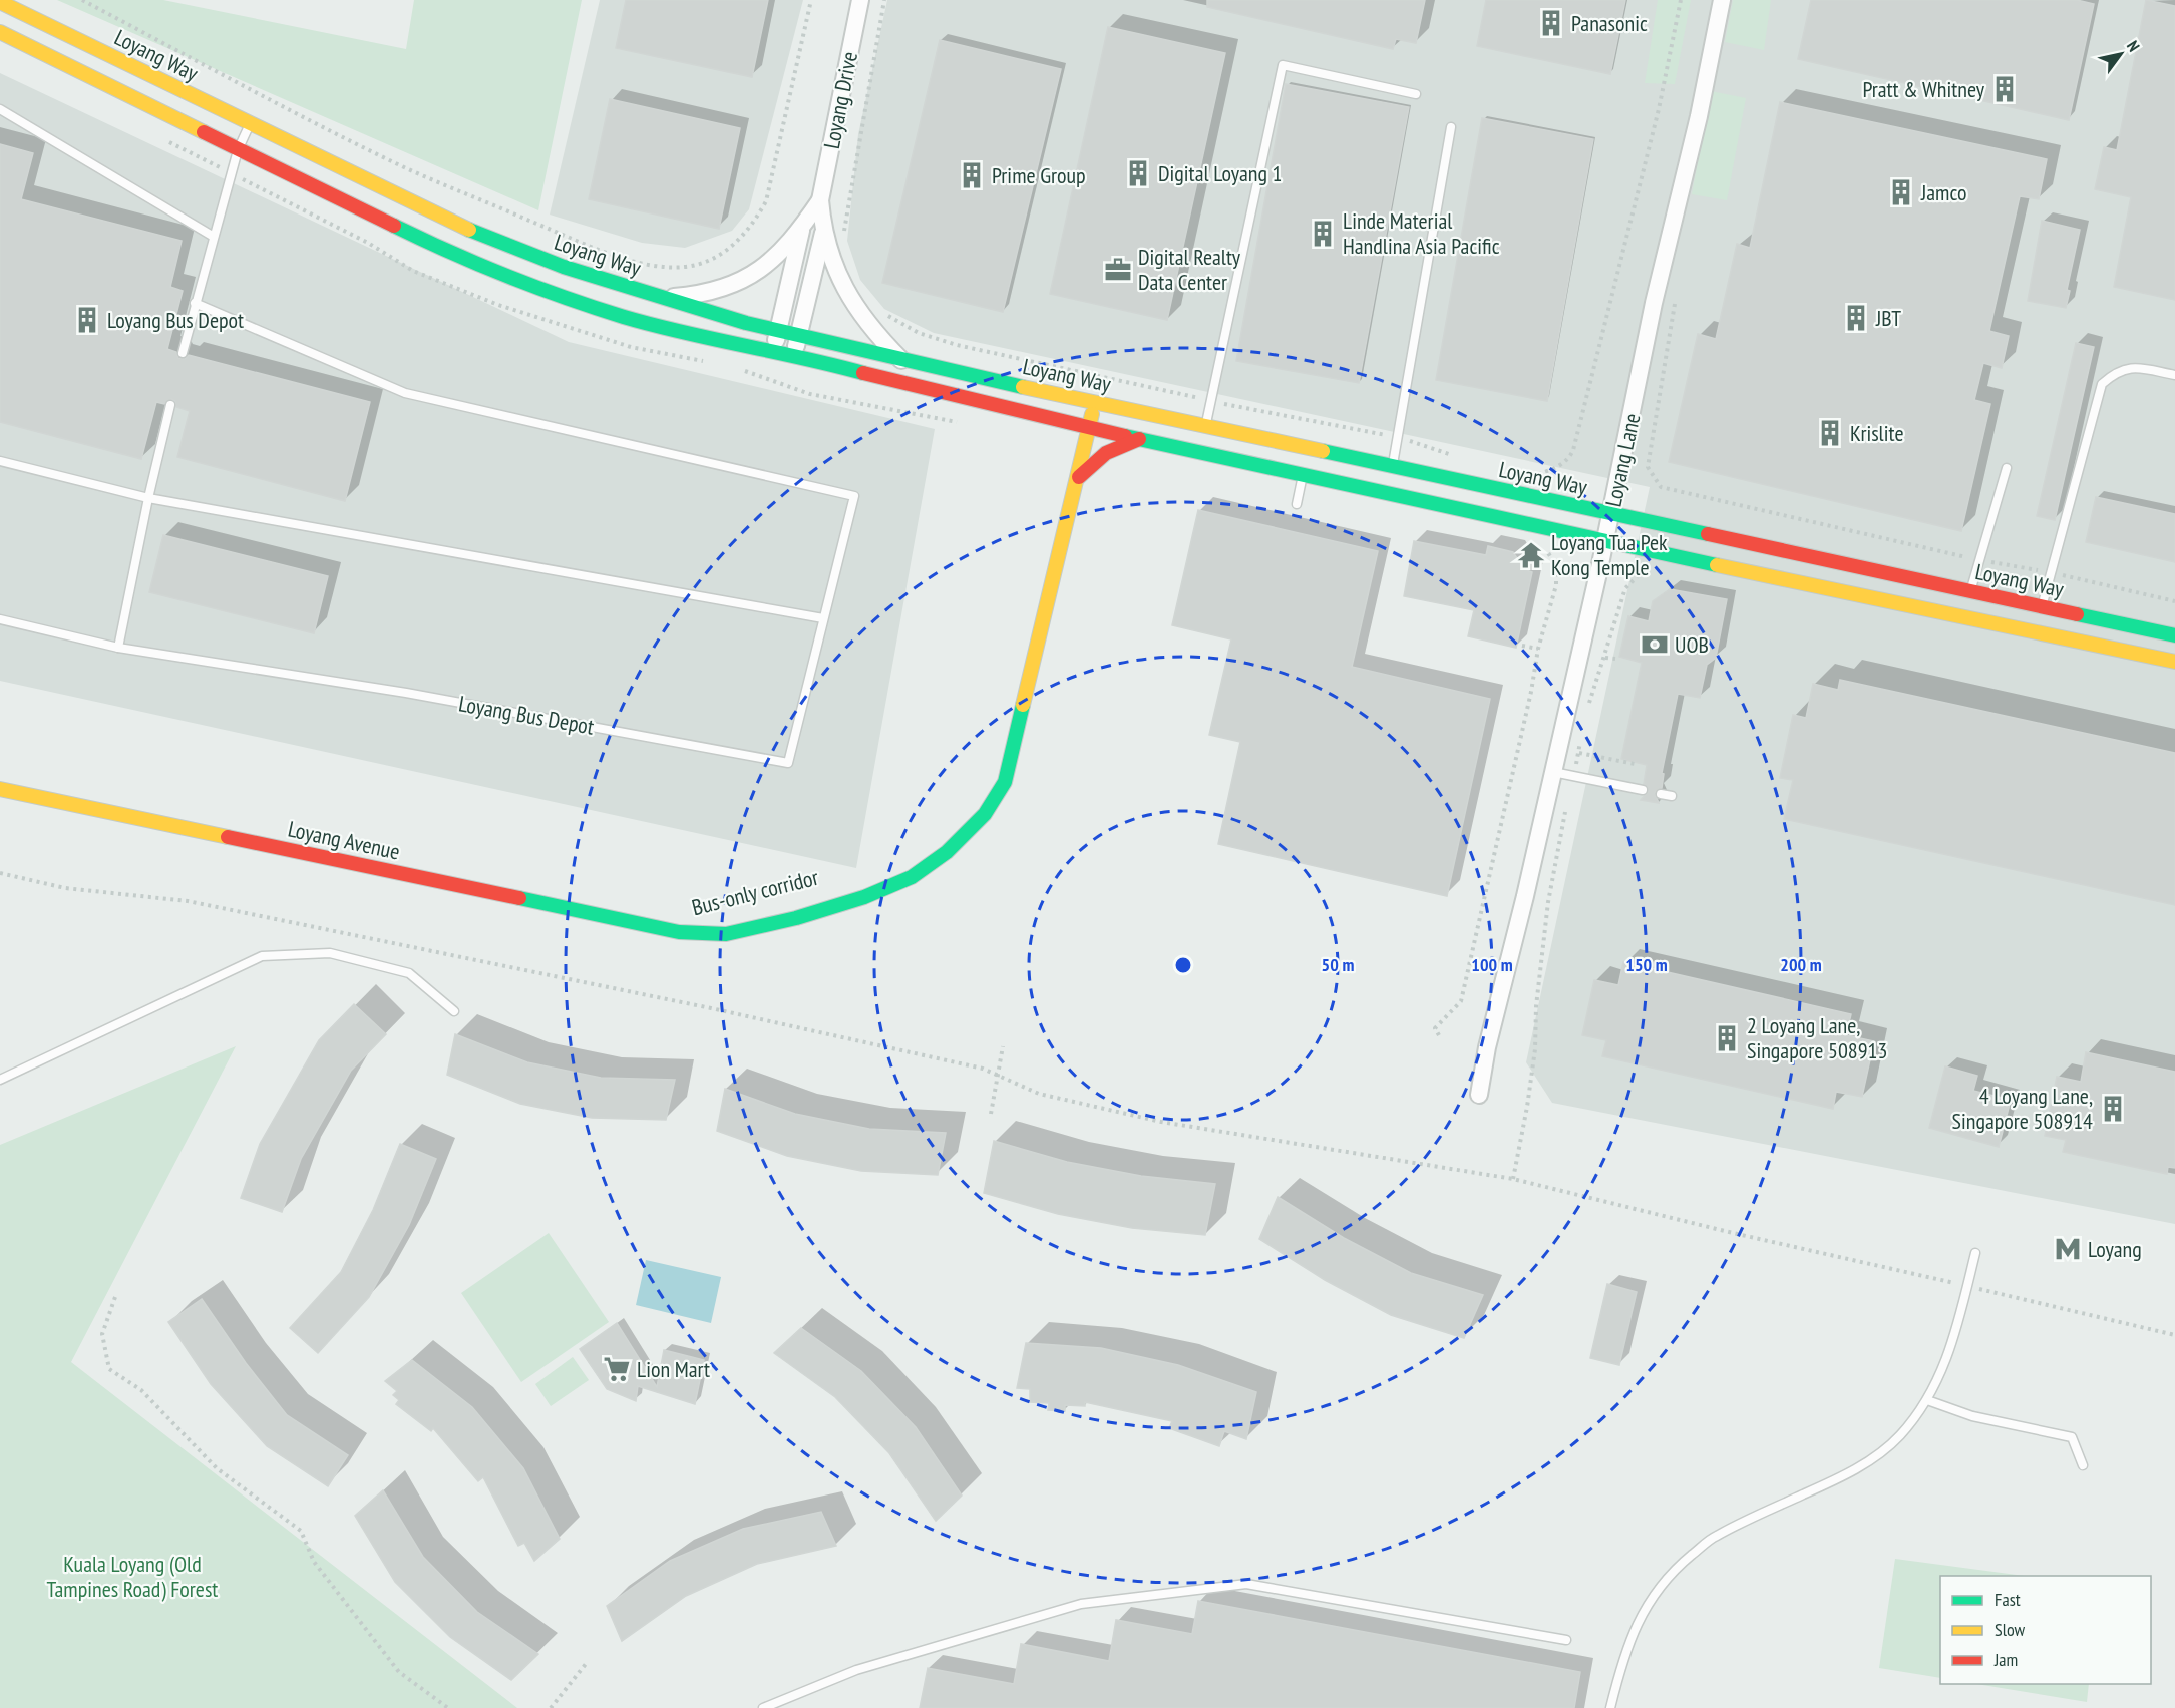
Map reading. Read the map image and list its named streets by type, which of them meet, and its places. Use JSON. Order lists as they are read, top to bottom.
{
  "streets": {
    "main road": ["Loyang Way", "Loyang Avenue", "Bus-only corridor"],
    "street": ["Loyang Drive", "Loyang Lane"],
    "lane": ["Loyang Bus Depot"]
  },
  "crossings": [
    ["Loyang Way", "Loyang Drive"],
    ["Loyang Way", "Loyang Lane"],
    ["Loyang Way", "Bus-only corridor"],
    ["Loyang Avenue", "Bus-only corridor"]
  ],
  "parks": ["Kuala Loyang (Old Tampines Road) Forest"],
  "places": {
    "building": [
      "Panasonic",
      "Pratt & Whitney",
      "Digital Loyang 1",
      "Prime Group",
      "Jamco",
      "Linde Material Handlina Asia Pacific",
      "JBT",
      "Loyang Bus Depot",
      "Krislite",
      "2 Loyang Lane, Singapore 508913",
      "4 Loyang Lane, Singapore 508914"
    ],
    "office": ["Digital Realty Data Center"],
    "temple": ["Loyang Tua Pek Kong Temple"],
    "bank": ["UOB"],
    "metro station": ["Loyang"],
    "supermarket": ["Lion Mart"]
  },
  "legend": ["Fast", "Slow", "Jam"],
  "north": "top right",
  "rings": [
    "50 m",
    "100 m",
    "150 m",
    "200 m"
  ]
}
